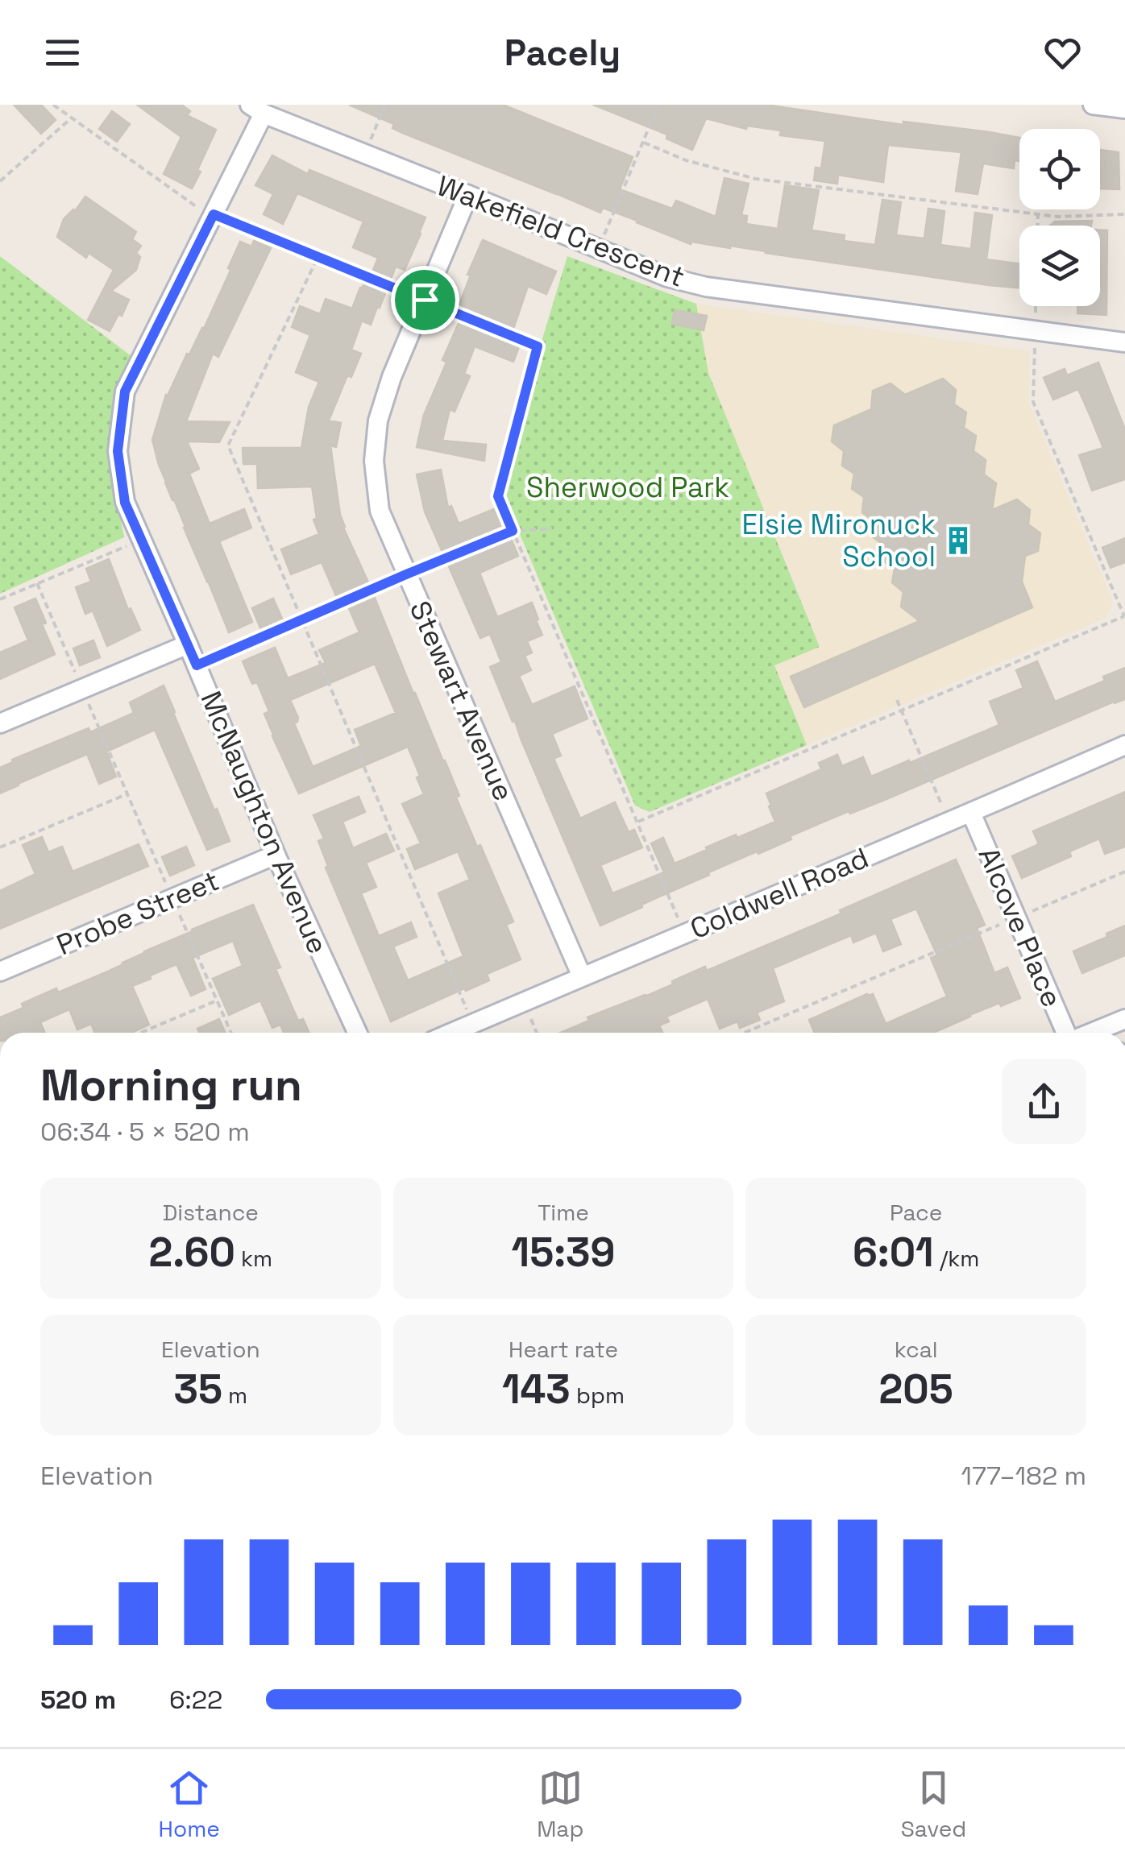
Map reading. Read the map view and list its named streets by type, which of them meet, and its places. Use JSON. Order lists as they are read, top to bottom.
{
  "streets": {
    "street": [
      "Wakefield Crescent",
      "Stewart Avenue",
      "McNaughton Avenue",
      "Coldwell Road",
      "Probe Street",
      "Alcove Place"
    ]
  },
  "crossings": [
    ["Wakefield Crescent", "Stewart Avenue"],
    ["Wakefield Crescent", "McNaughton Avenue"],
    ["Stewart Avenue", "Coldwell Road"],
    ["McNaughton Avenue", "Probe Street"],
    ["Coldwell Road", "Alcove Place"]
  ],
  "parks": ["Sherwood Park"],
  "places": {
    "building": ["Elsie Mironuck School"]
  },
  "page": {
    "header": "Pacely",
    "heading": ["Morning run", "06:34 · 5 × 520 m"],
    "stats": [
      ["Distance", "2.60 km"],
      ["Time", "15:39"],
      ["Pace", "6:01 /km"],
      ["Elevation", "35 m"],
      ["Heart rate", "143 bpm"],
      ["kcal", "205"]
    ],
    "chart": ["Elevation", "177–182 m"],
    "list": [
      {
        "name": "520 m",
        "note": "6:22"
      }
    ],
    "tabs": ["Home", "Map", "Saved"]
  }
}
